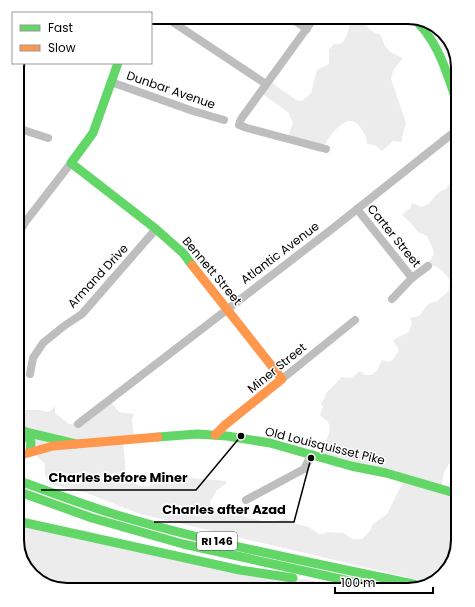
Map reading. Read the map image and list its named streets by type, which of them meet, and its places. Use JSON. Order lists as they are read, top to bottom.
{
  "streets": {
    "main road": [
      "Bennett Street",
      "Miner Street",
      "Old Louisquisset Pike",
      "RI 146"
    ],
    "street": [
      "Dunbar Avenue",
      "Carter Street",
      "Atlantic Avenue",
      "Armand Drive"
    ]
  },
  "crossings": [
    ["Carter Street", "Atlantic Avenue"],
    ["Atlantic Avenue", "Bennett Street"],
    ["Bennett Street", "Armand Drive"],
    ["Bennett Street", "Miner Street"],
    ["Miner Street", "Old Louisquisset Pike"]
  ],
  "places": ["Charles before Miner", "Charles after Azad"],
  "legend": ["Fast", "Slow"],
  "scale_bar": "100 m"
}
